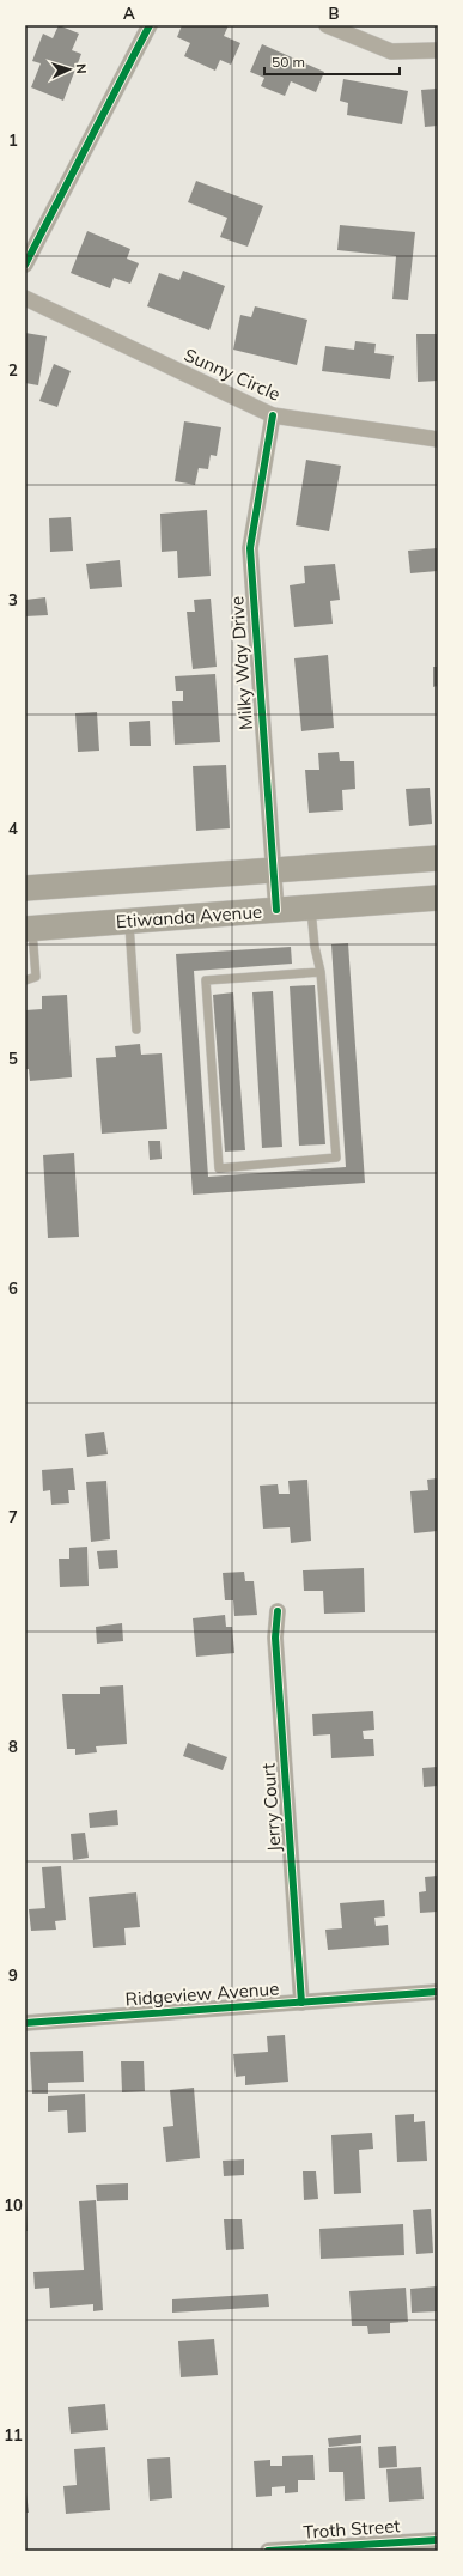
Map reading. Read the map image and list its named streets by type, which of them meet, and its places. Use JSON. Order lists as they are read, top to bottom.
{
  "streets": {
    "main road": ["Etiwanda Avenue"],
    "street": [
      "Sunny Circle",
      "Milky Way Drive",
      "Jerry Court",
      "Ridgeview Avenue",
      "Troth Street"
    ]
  },
  "crossings": [
    ["Sunny Circle", "Milky Way Drive"],
    ["Milky Way Drive", "Etiwanda Avenue"],
    ["Jerry Court", "Ridgeview Avenue"]
  ],
  "scale_bar": "50 m",
  "north": "right",
  "grid": {
    "columns": ["A", "B"],
    "rows": [
      "1",
      "2",
      "3",
      "4",
      "5",
      "6",
      "7",
      "8",
      "9",
      "10",
      "11"
    ]
  }
}
